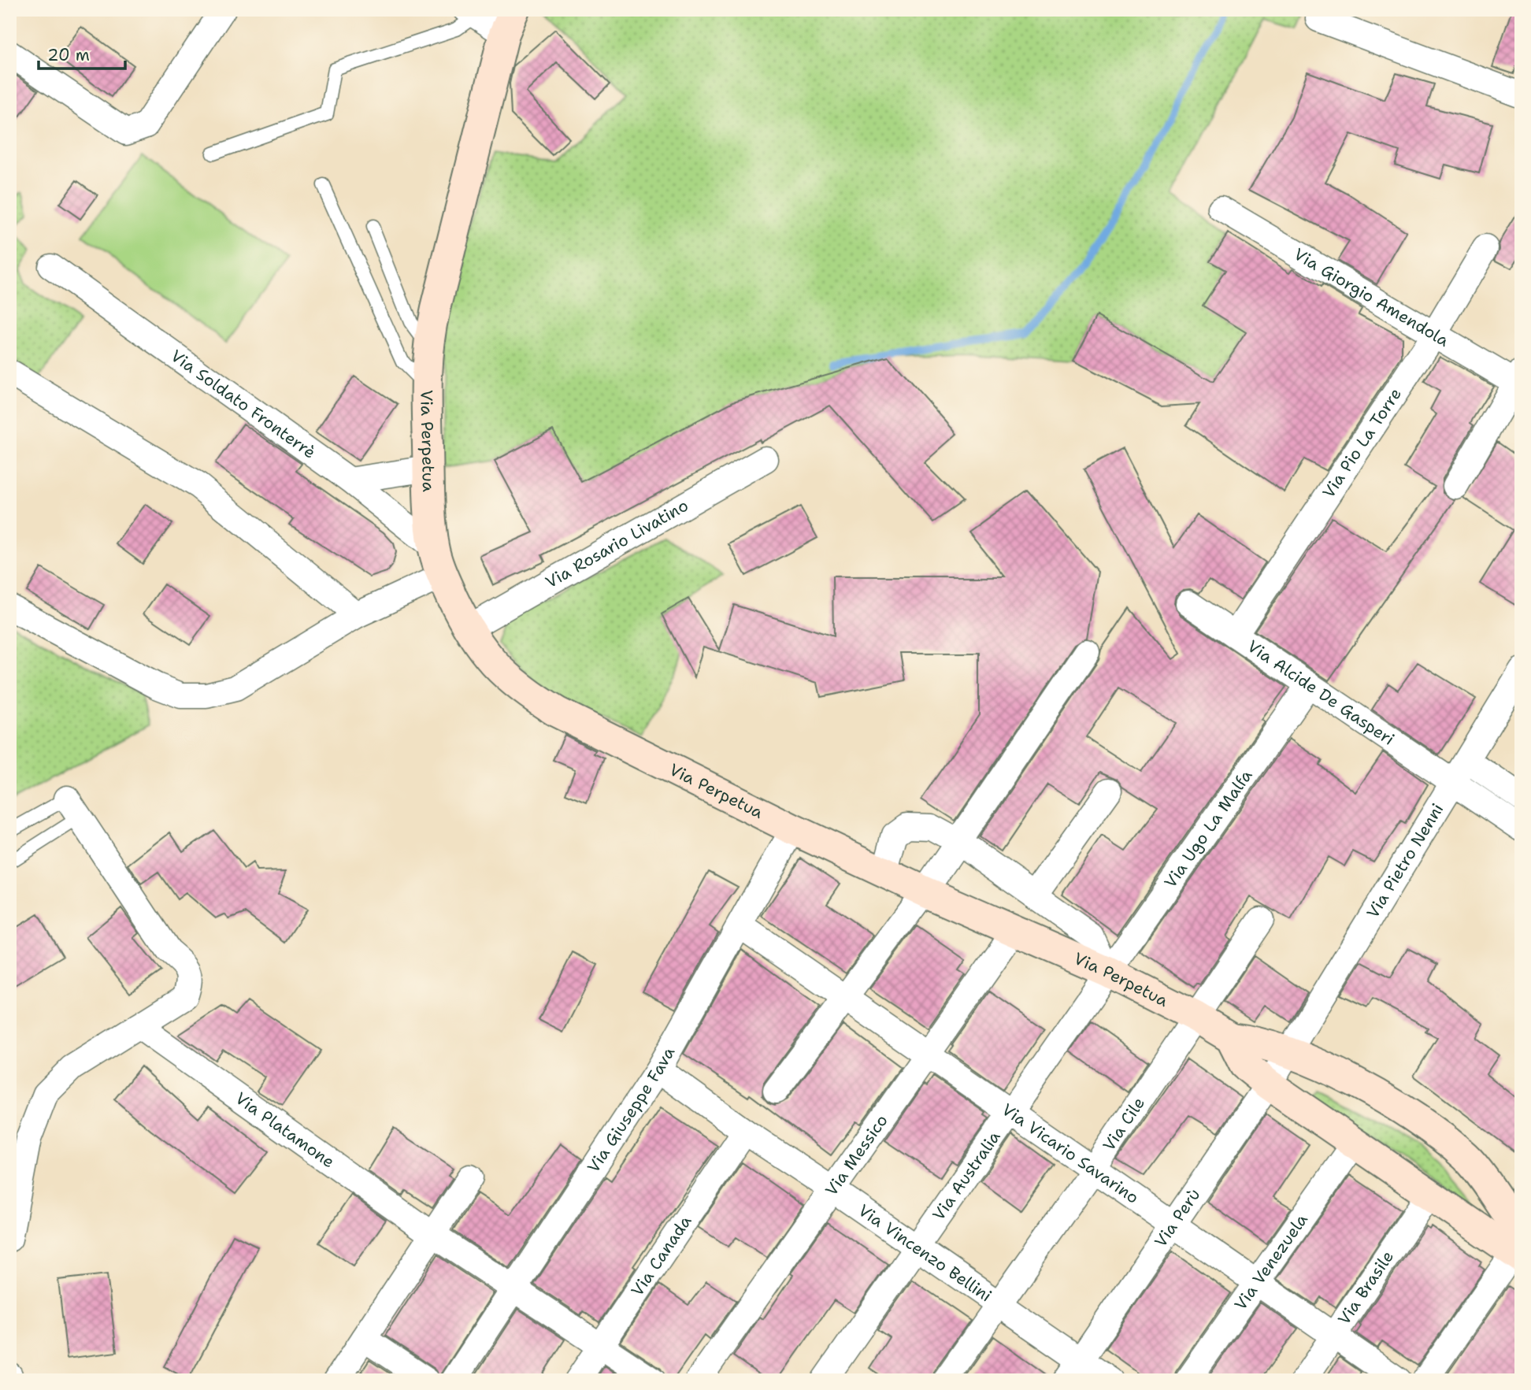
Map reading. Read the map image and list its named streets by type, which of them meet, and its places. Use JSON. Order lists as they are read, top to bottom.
{
  "streets": {
    "street": [
      "Via Giorgio Amendola",
      "Via Soldato Fronterrè",
      "Via Perpetua",
      "Via Pio La Torre",
      "Via Rosario Livatino",
      "Via Alcide De Gasperi",
      "Via Ugo La Malfa",
      "Via Pietro Nenni",
      "Via Giuseppe Fava",
      "Via Cile",
      "Via Platamone",
      "Via Vicario Savarino",
      "Via Messico",
      "Via Australia",
      "Via Perù",
      "Via Vincenzo Bellini",
      "Via Canada",
      "Via Venezuela",
      "Via Brasile"
    ]
  },
  "crossings": [
    ["Via Giorgio Amendola", "Via Pio La Torre"],
    ["Via Soldato Fronterrè", "Via Perpetua"],
    ["Via Perpetua", "Via Rosario Livatino"],
    ["Via Perpetua", "Via Ugo La Malfa"],
    ["Via Perpetua", "Via Giuseppe Fava"],
    ["Via Perpetua", "Via Cile"],
    ["Via Perpetua", "Via Messico"],
    ["Via Perpetua", "Via Australia"],
    ["Via Pio La Torre", "Via Alcide De Gasperi"],
    ["Via Alcide De Gasperi", "Via Ugo La Malfa"],
    ["Via Alcide De Gasperi", "Via Pietro Nenni"],
    ["Via Ugo La Malfa", "Via Australia"],
    ["Via Pietro Nenni", "Via Perù"],
    ["Via Giuseppe Fava", "Via Platamone"],
    ["Via Giuseppe Fava", "Via Vicario Savarino"],
    ["Via Giuseppe Fava", "Via Vincenzo Bellini"],
    ["Via Cile", "Via Vicario Savarino"],
    ["Via Cile", "Via Vincenzo Bellini"],
    ["Via Platamone", "Via Canada"],
    ["Via Vicario Savarino", "Via Messico"],
    ["Via Vicario Savarino", "Via Australia"],
    ["Via Vicario Savarino", "Via Perù"],
    ["Via Vicario Savarino", "Via Venezuela"],
    ["Via Vicario Savarino", "Via Brasile"],
    ["Via Messico", "Via Vincenzo Bellini"],
    ["Via Australia", "Via Vincenzo Bellini"],
    ["Via Perù", "Via Vincenzo Bellini"],
    ["Via Vincenzo Bellini", "Via Canada"]
  ],
  "scale_bar": "20 m"
}
